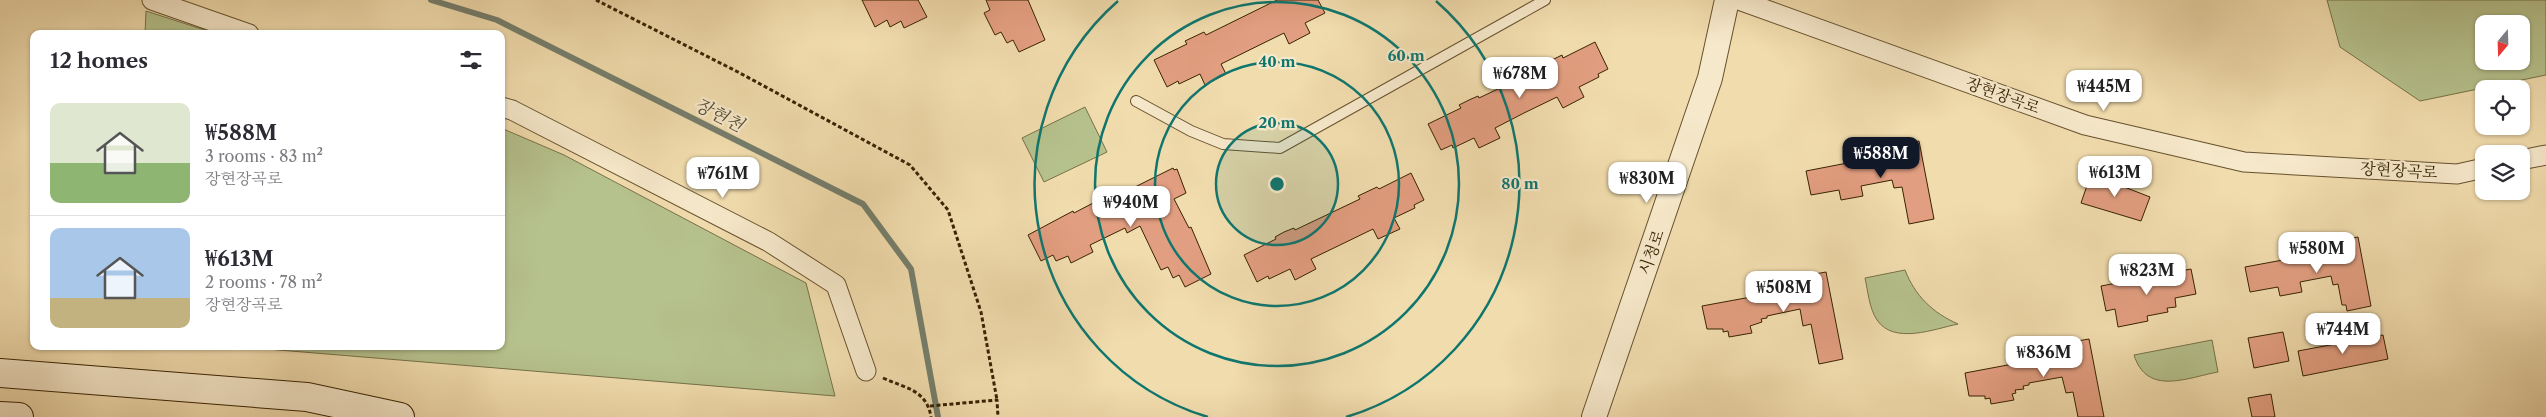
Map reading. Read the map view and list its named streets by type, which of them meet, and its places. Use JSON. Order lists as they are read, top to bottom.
{
  "streets": {
    "street": ["장현장곡로", "시청로"]
  },
  "water": ["장현천"],
  "north": "bottom",
  "page": {
    "heading": "12 homes",
    "price": [
      "₩678M",
      "₩445M",
      "₩588M",
      "₩613M",
      "₩761M",
      "₩830M",
      "₩940M",
      "₩580M",
      "₩823M",
      "₩508M",
      "₩744M",
      "₩836M"
    ],
    "list": [
      {
        "name": "₩588M",
        "note": "3 rooms · 83 m² · 장현장곡로"
      },
      {
        "name": "₩613M",
        "note": "2 rooms · 78 m² · 장현장곡로"
      }
    ]
  },
  "rings": [
    "60 m",
    "40 m",
    "20 m",
    "80 m"
  ]
}
